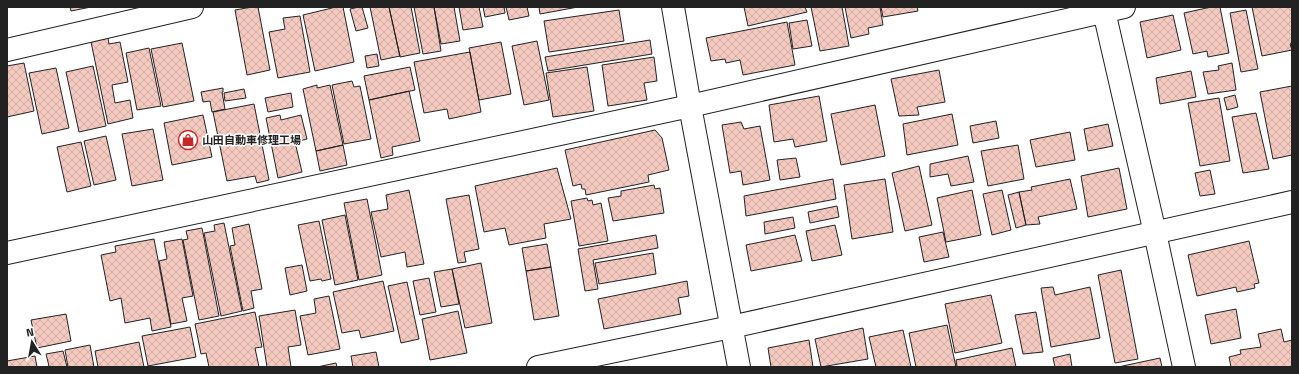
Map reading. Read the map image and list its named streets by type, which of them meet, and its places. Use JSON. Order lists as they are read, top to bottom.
{
  "places": {
    "shop": ["山田自動車修理工場"]
  },
  "north": "top"
}
